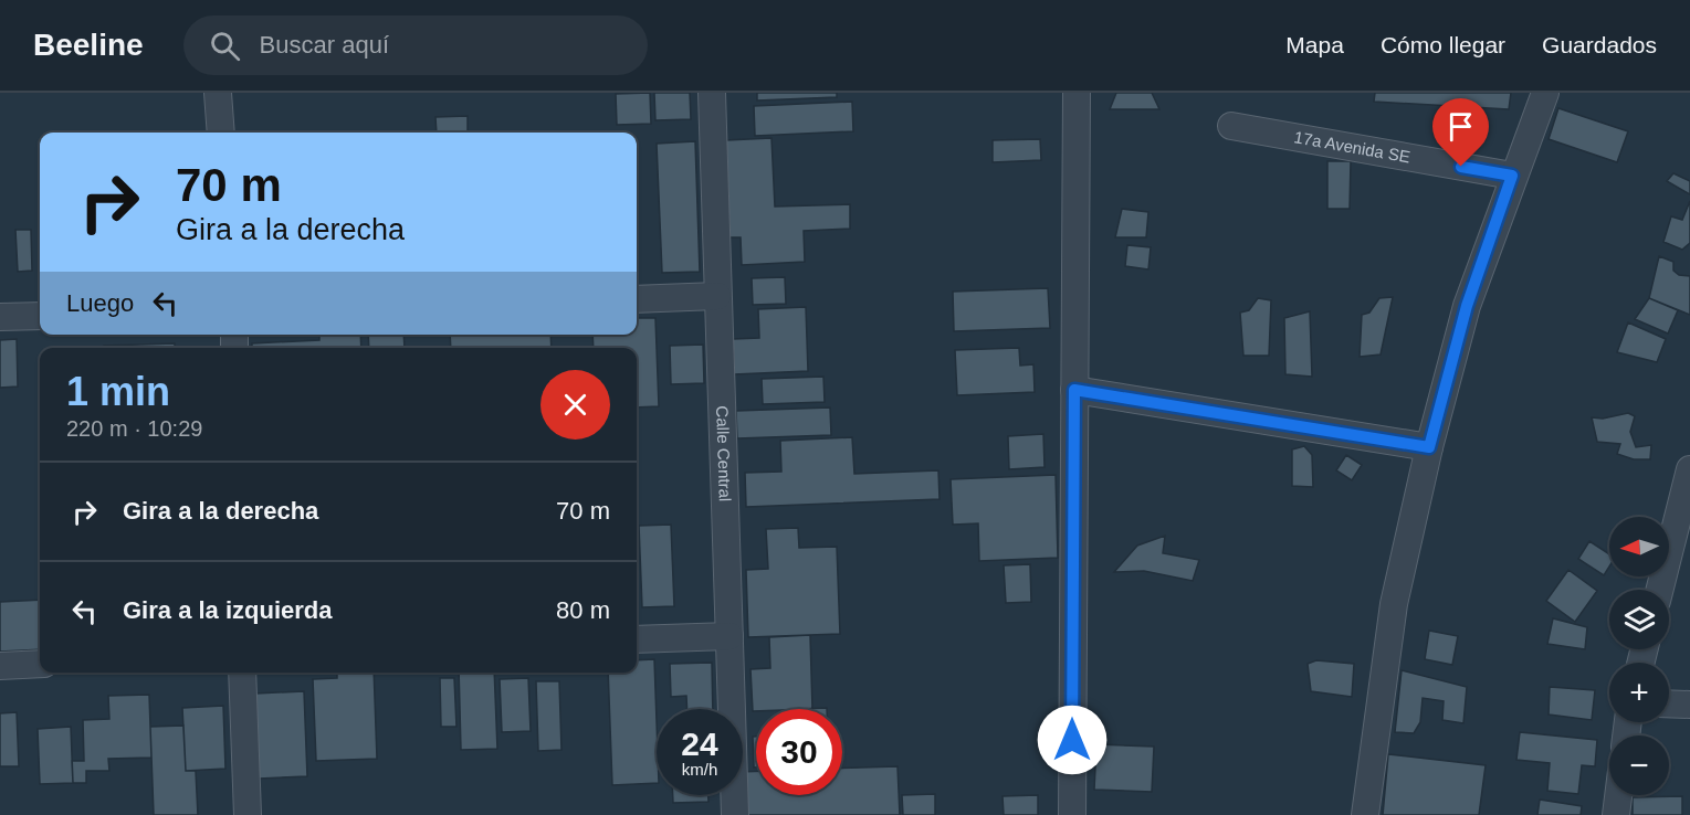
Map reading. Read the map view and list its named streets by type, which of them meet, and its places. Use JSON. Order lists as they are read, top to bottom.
{
  "streets": {
    "street": ["17a Avenida SE", "Calle Central"]
  },
  "north": "left",
  "page": {
    "header": "Beeline",
    "search": "Buscar aquí",
    "nav": ["Mapa", "Cómo llegar", "Guardados"],
    "turn": ["70 m", "Gira a la derecha"],
    "then": "Luego",
    "heading": ["1 min", "220 m · 10:29"],
    "list": [
      {
        "name": "Gira a la derecha",
        "value": "70 m"
      },
      {
        "name": "Gira a la izquierda",
        "value": "80 m"
      }
    ],
    "map_buttons": ["+", "−"],
    "speed": "24 km/h",
    "limit": "30"
  }
}
